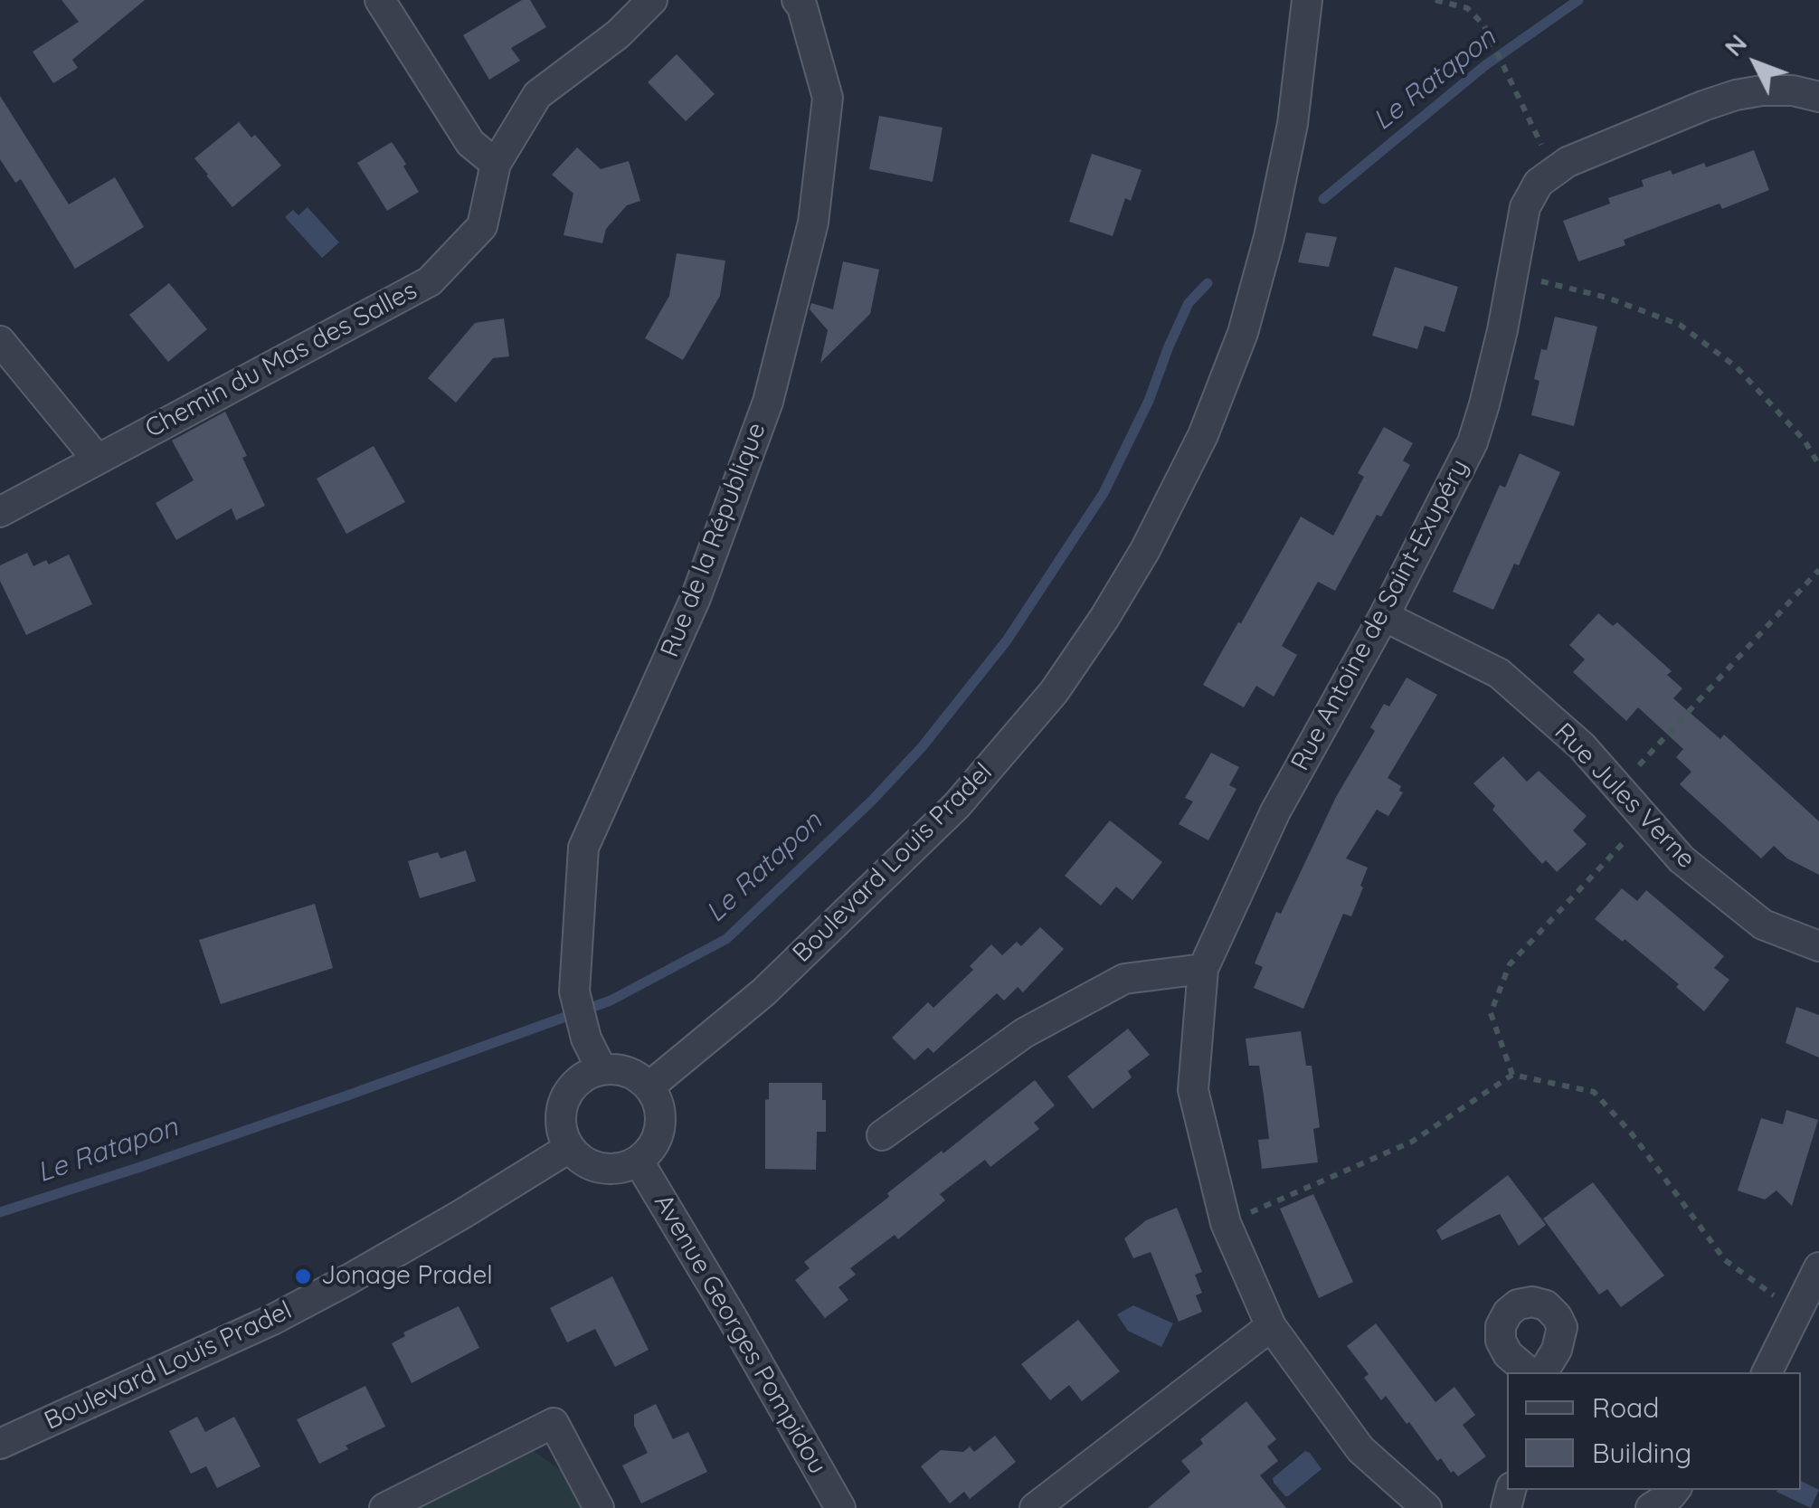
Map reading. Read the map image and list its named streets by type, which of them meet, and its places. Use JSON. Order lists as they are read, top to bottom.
{
  "streets": {
    "street": [
      "Chemin du Mas des Salles",
      "Rue de la République",
      "Rue Antoine de Saint-Exupéry",
      "Rue Jules Verne",
      "Boulevard Louis Pradel",
      "Avenue Georges Pompidou"
    ]
  },
  "crossings": [
    ["Rue de la République", "Boulevard Louis Pradel"],
    ["Rue de la République", "Avenue Georges Pompidou"],
    ["Rue Antoine de Saint-Exupéry", "Rue Jules Verne"],
    ["Boulevard Louis Pradel", "Avenue Georges Pompidou"]
  ],
  "water": ["Le Ratapon"],
  "places": ["Jonage Pradel"],
  "legend": ["Road", "Building"],
  "north": "top left"
}
